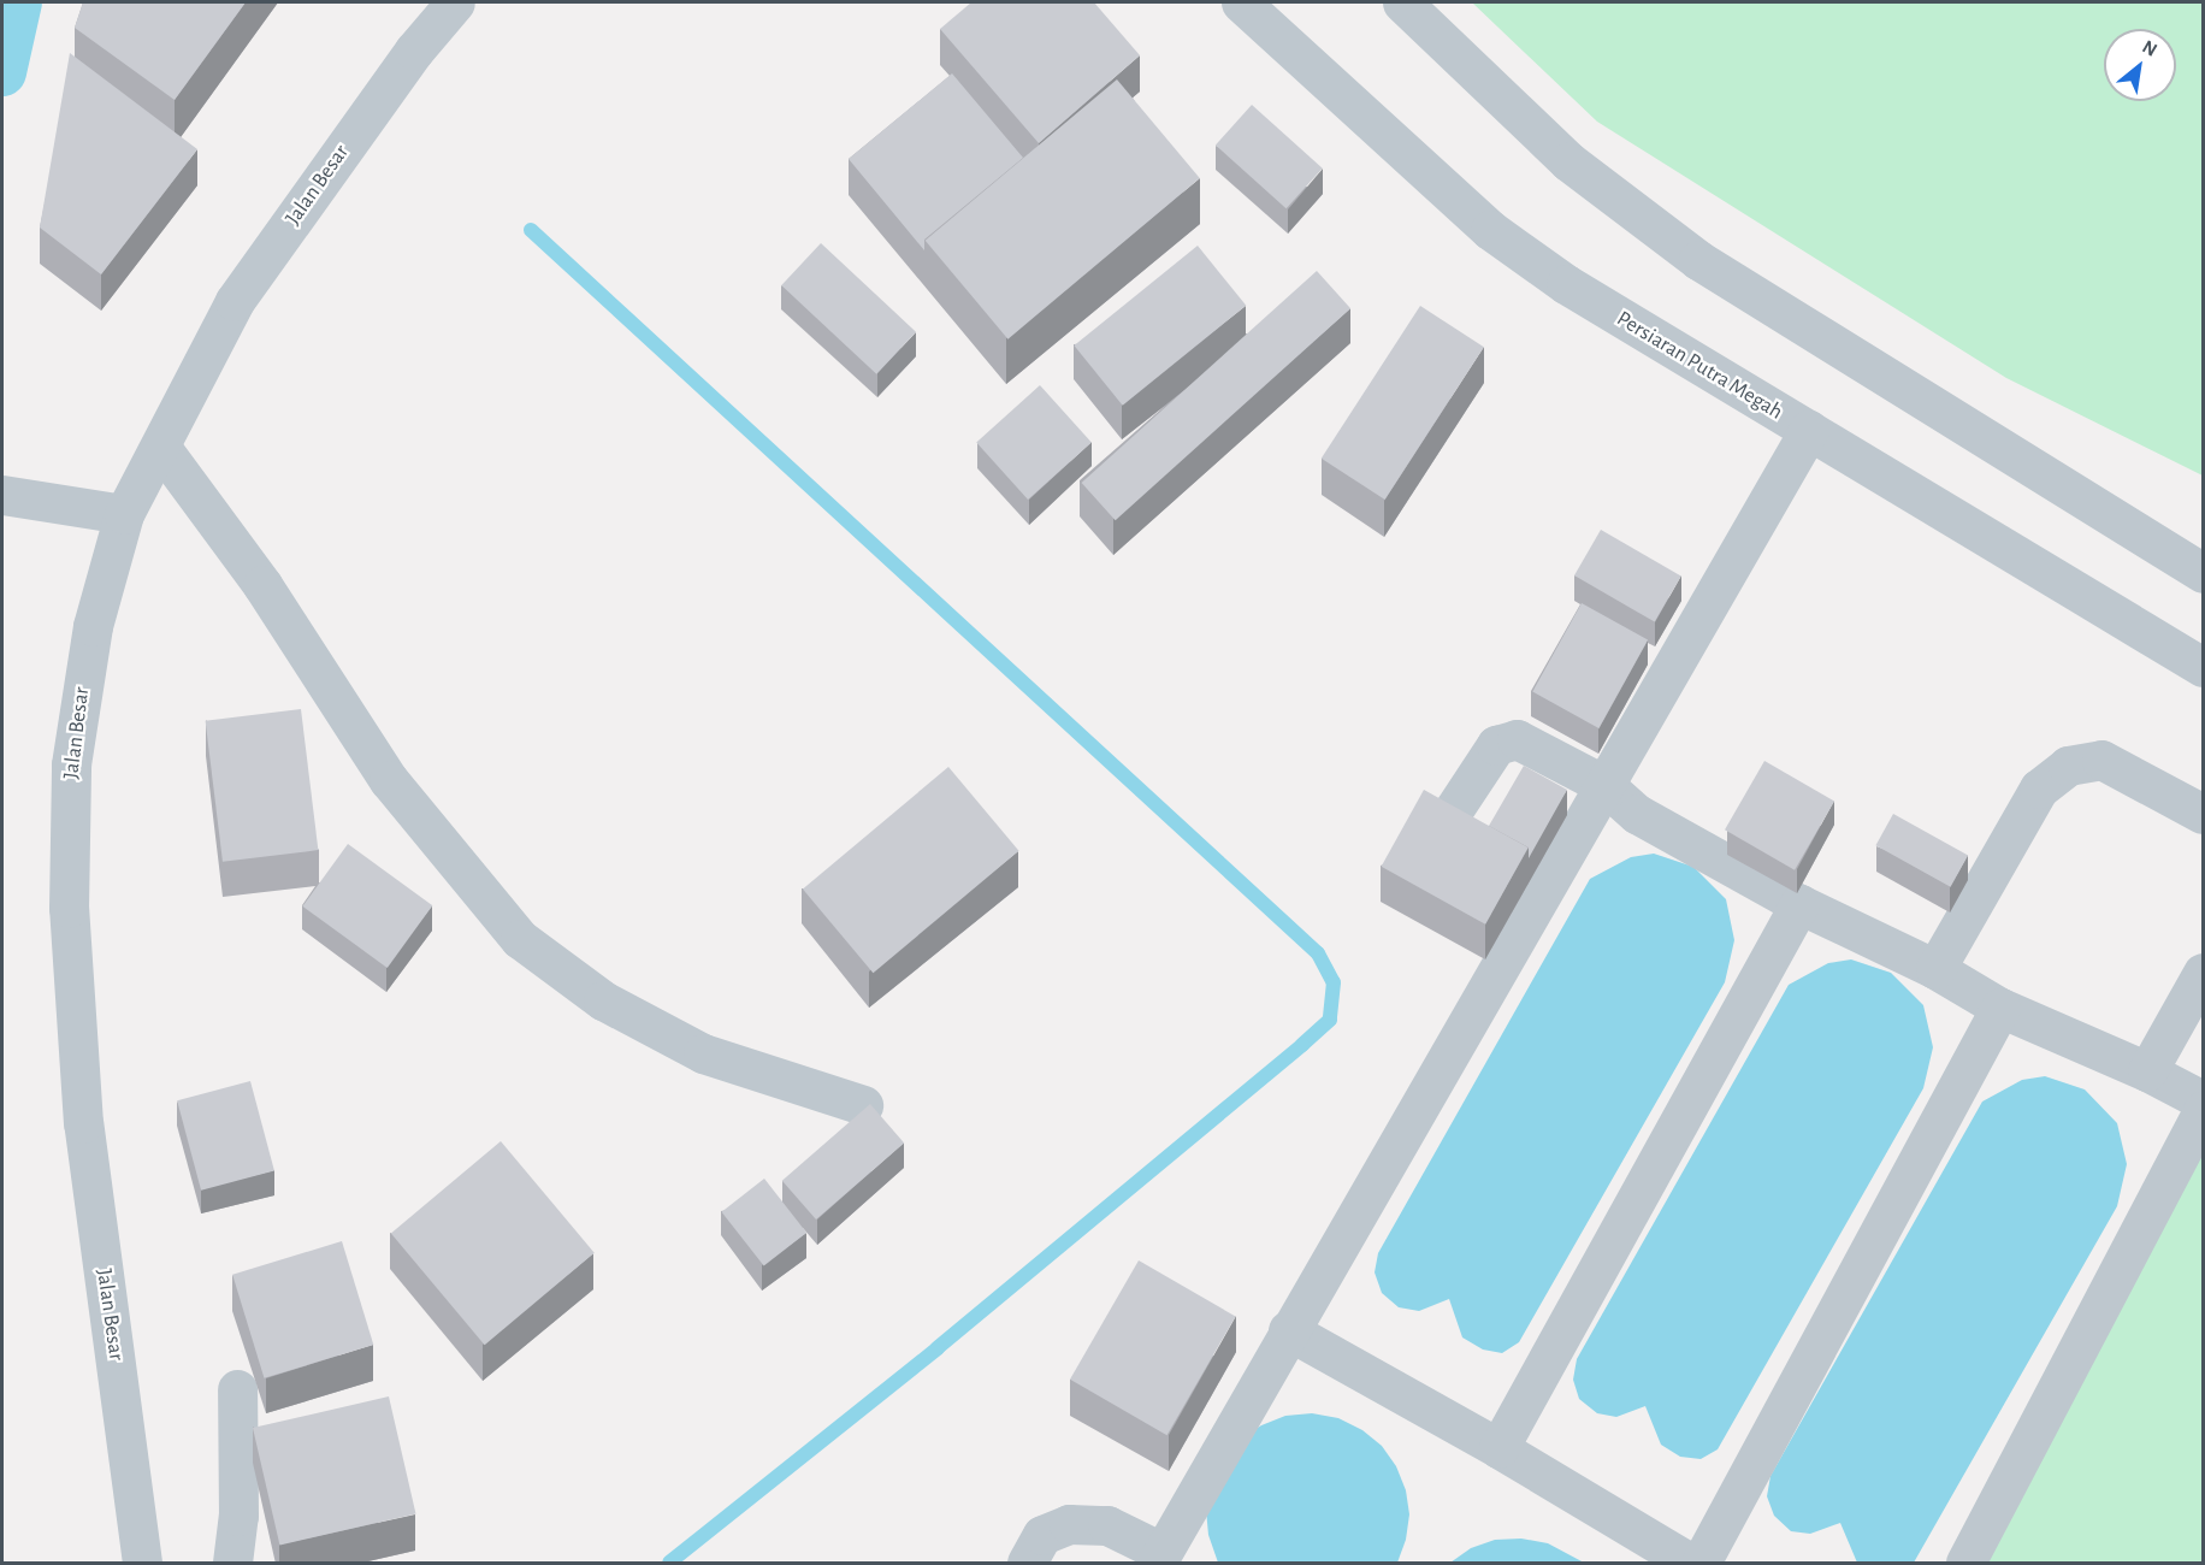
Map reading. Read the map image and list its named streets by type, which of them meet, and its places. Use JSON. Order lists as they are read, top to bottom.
{
  "streets": {
    "street": ["Jalan Besar", "Persiaran Putra Megah"]
  },
  "north": "top right"
}
